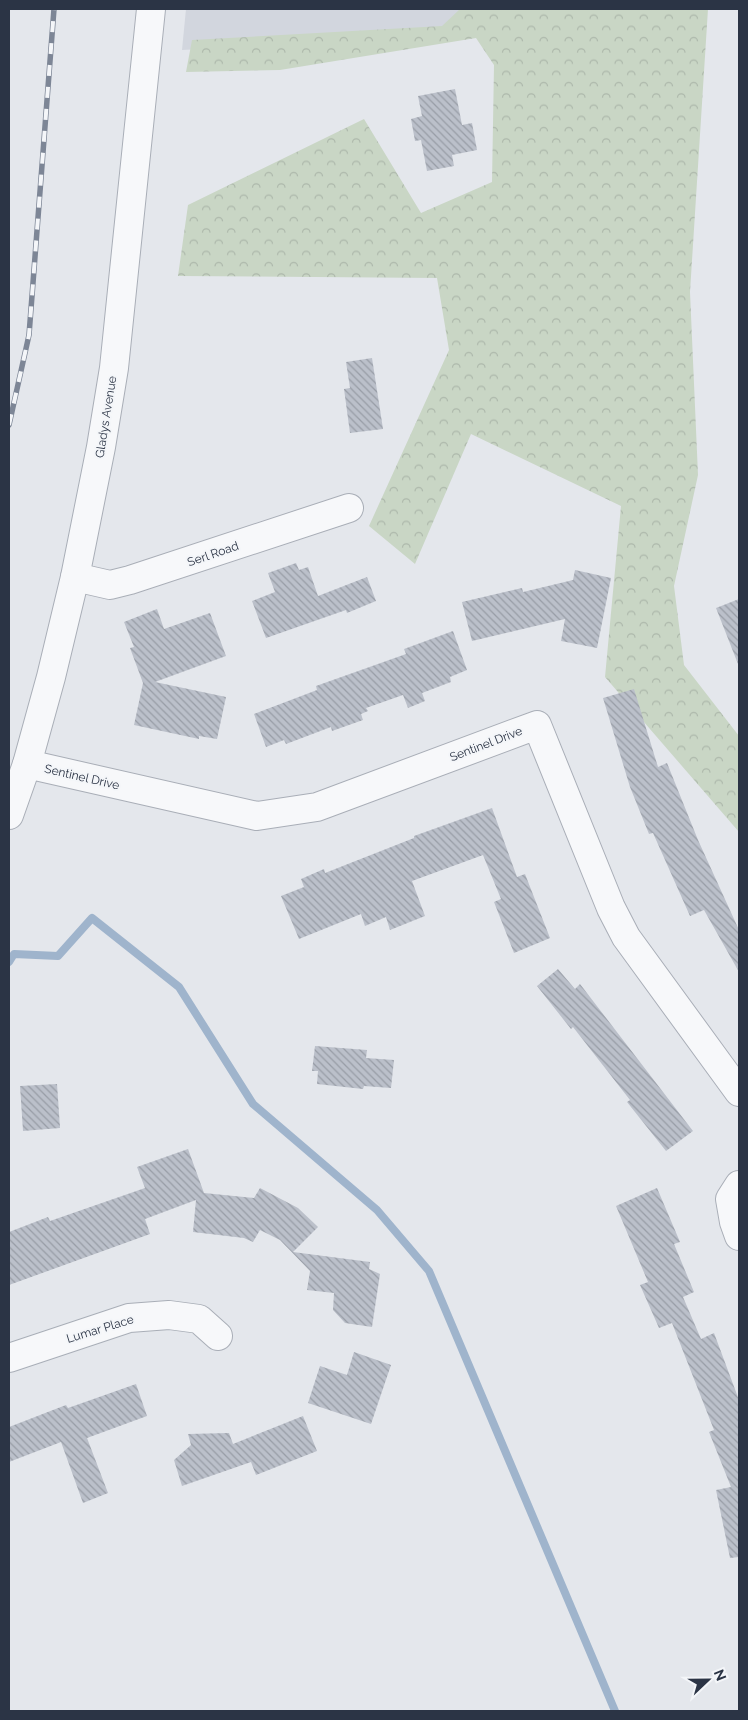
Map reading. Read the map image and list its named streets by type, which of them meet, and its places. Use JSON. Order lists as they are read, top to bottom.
{
  "streets": {
    "street": [
      "Gladys Avenue",
      "Serl Road",
      "Sentinel Drive",
      "Lumar Place"
    ]
  },
  "crossings": [
    ["Gladys Avenue", "Serl Road"],
    ["Gladys Avenue", "Sentinel Drive"]
  ],
  "north": "right"
}
